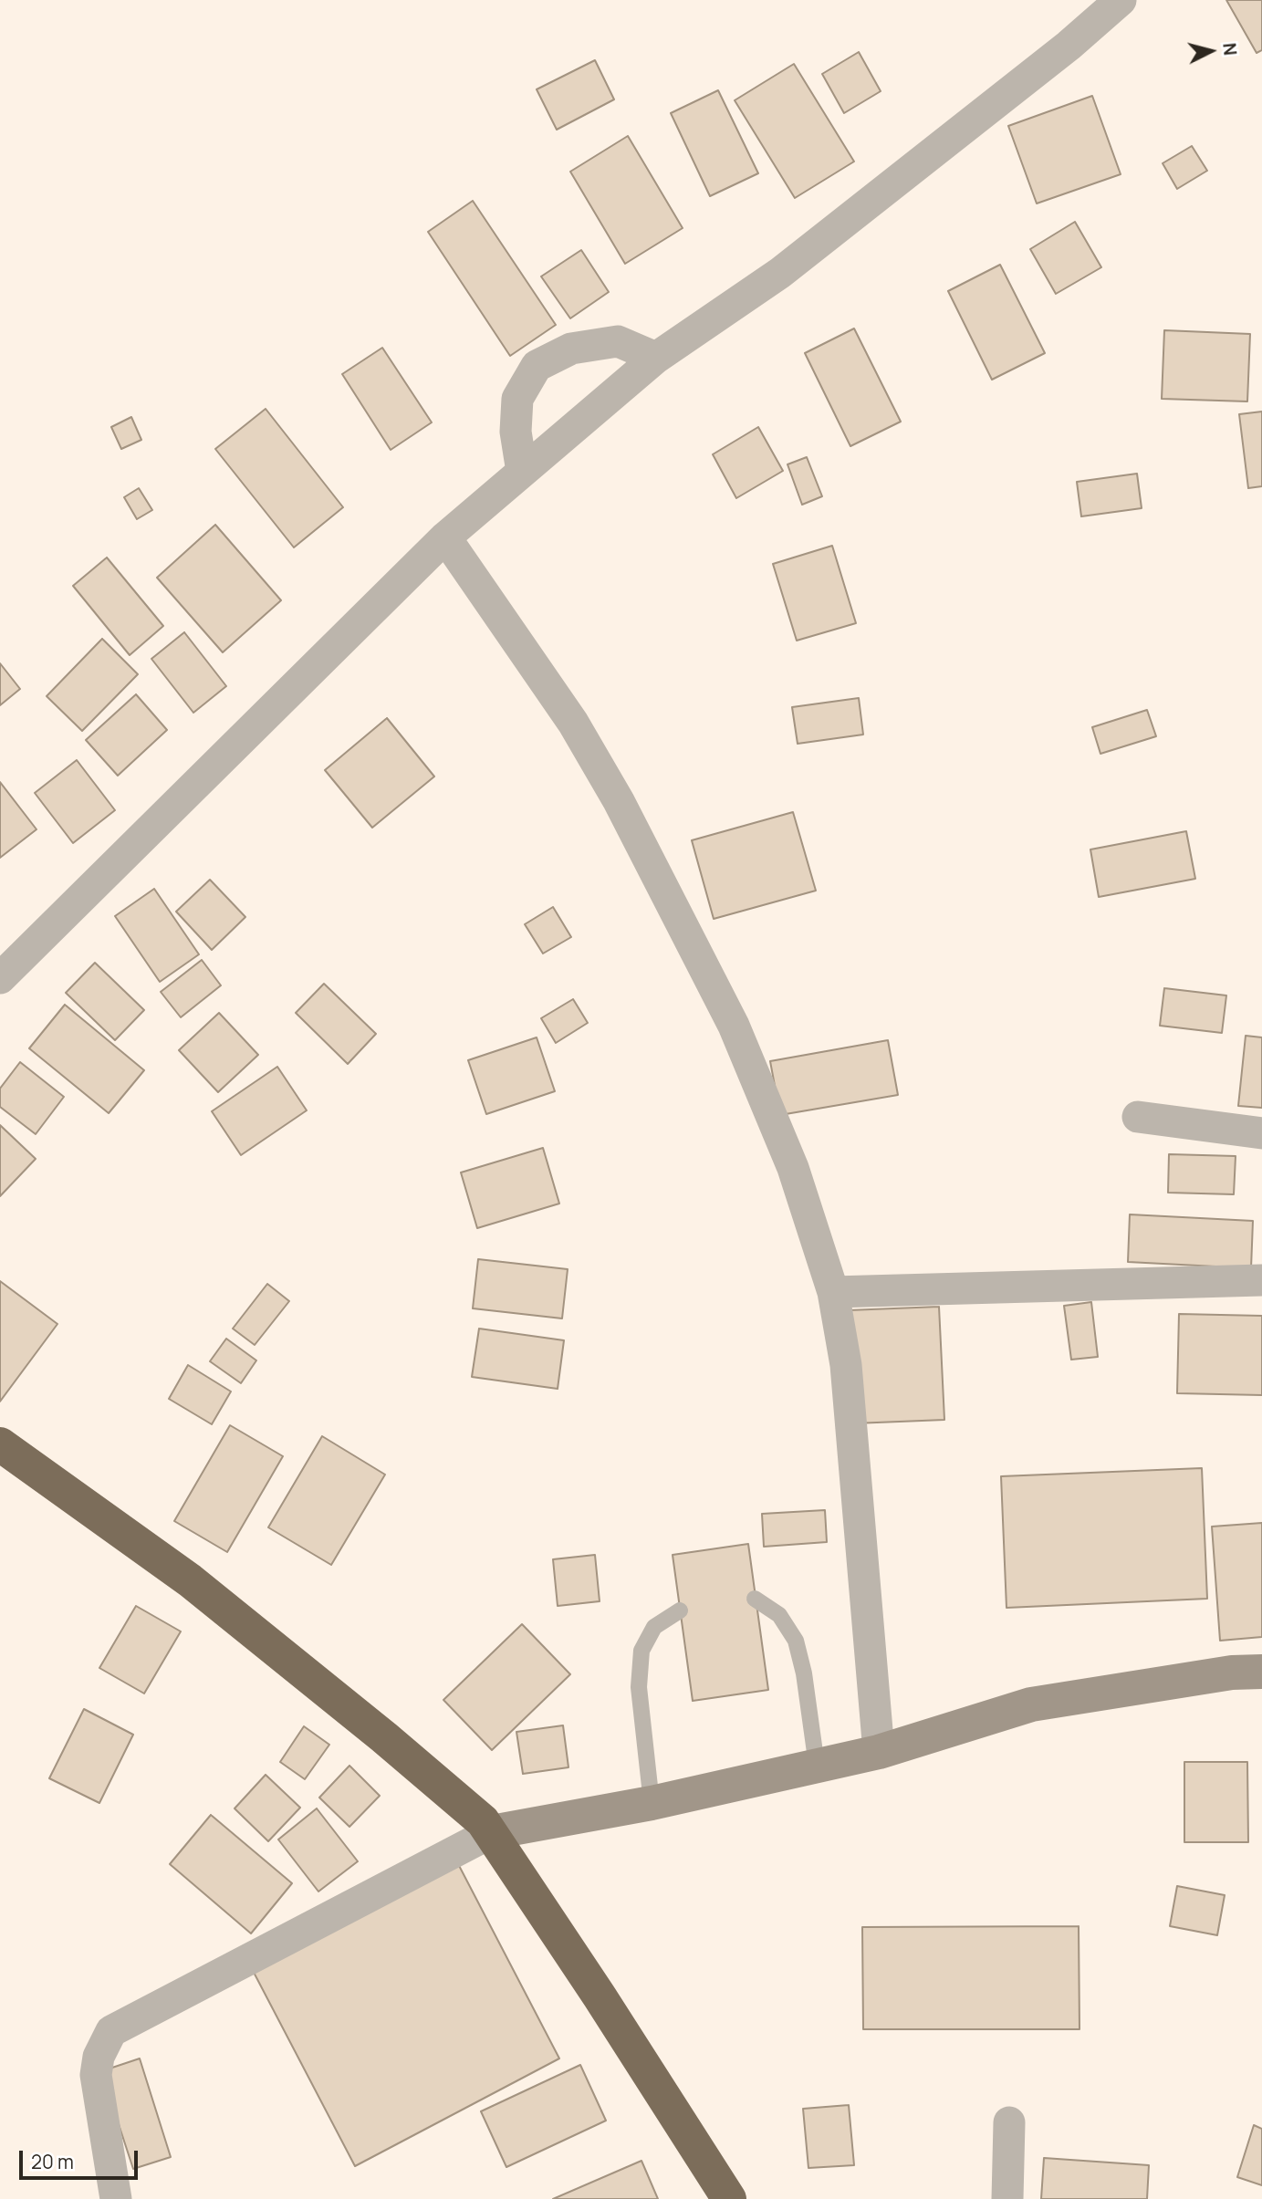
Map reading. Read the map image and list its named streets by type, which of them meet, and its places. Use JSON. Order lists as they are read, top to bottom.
{
  "scale_bar": "20 m",
  "north": "right"
}
